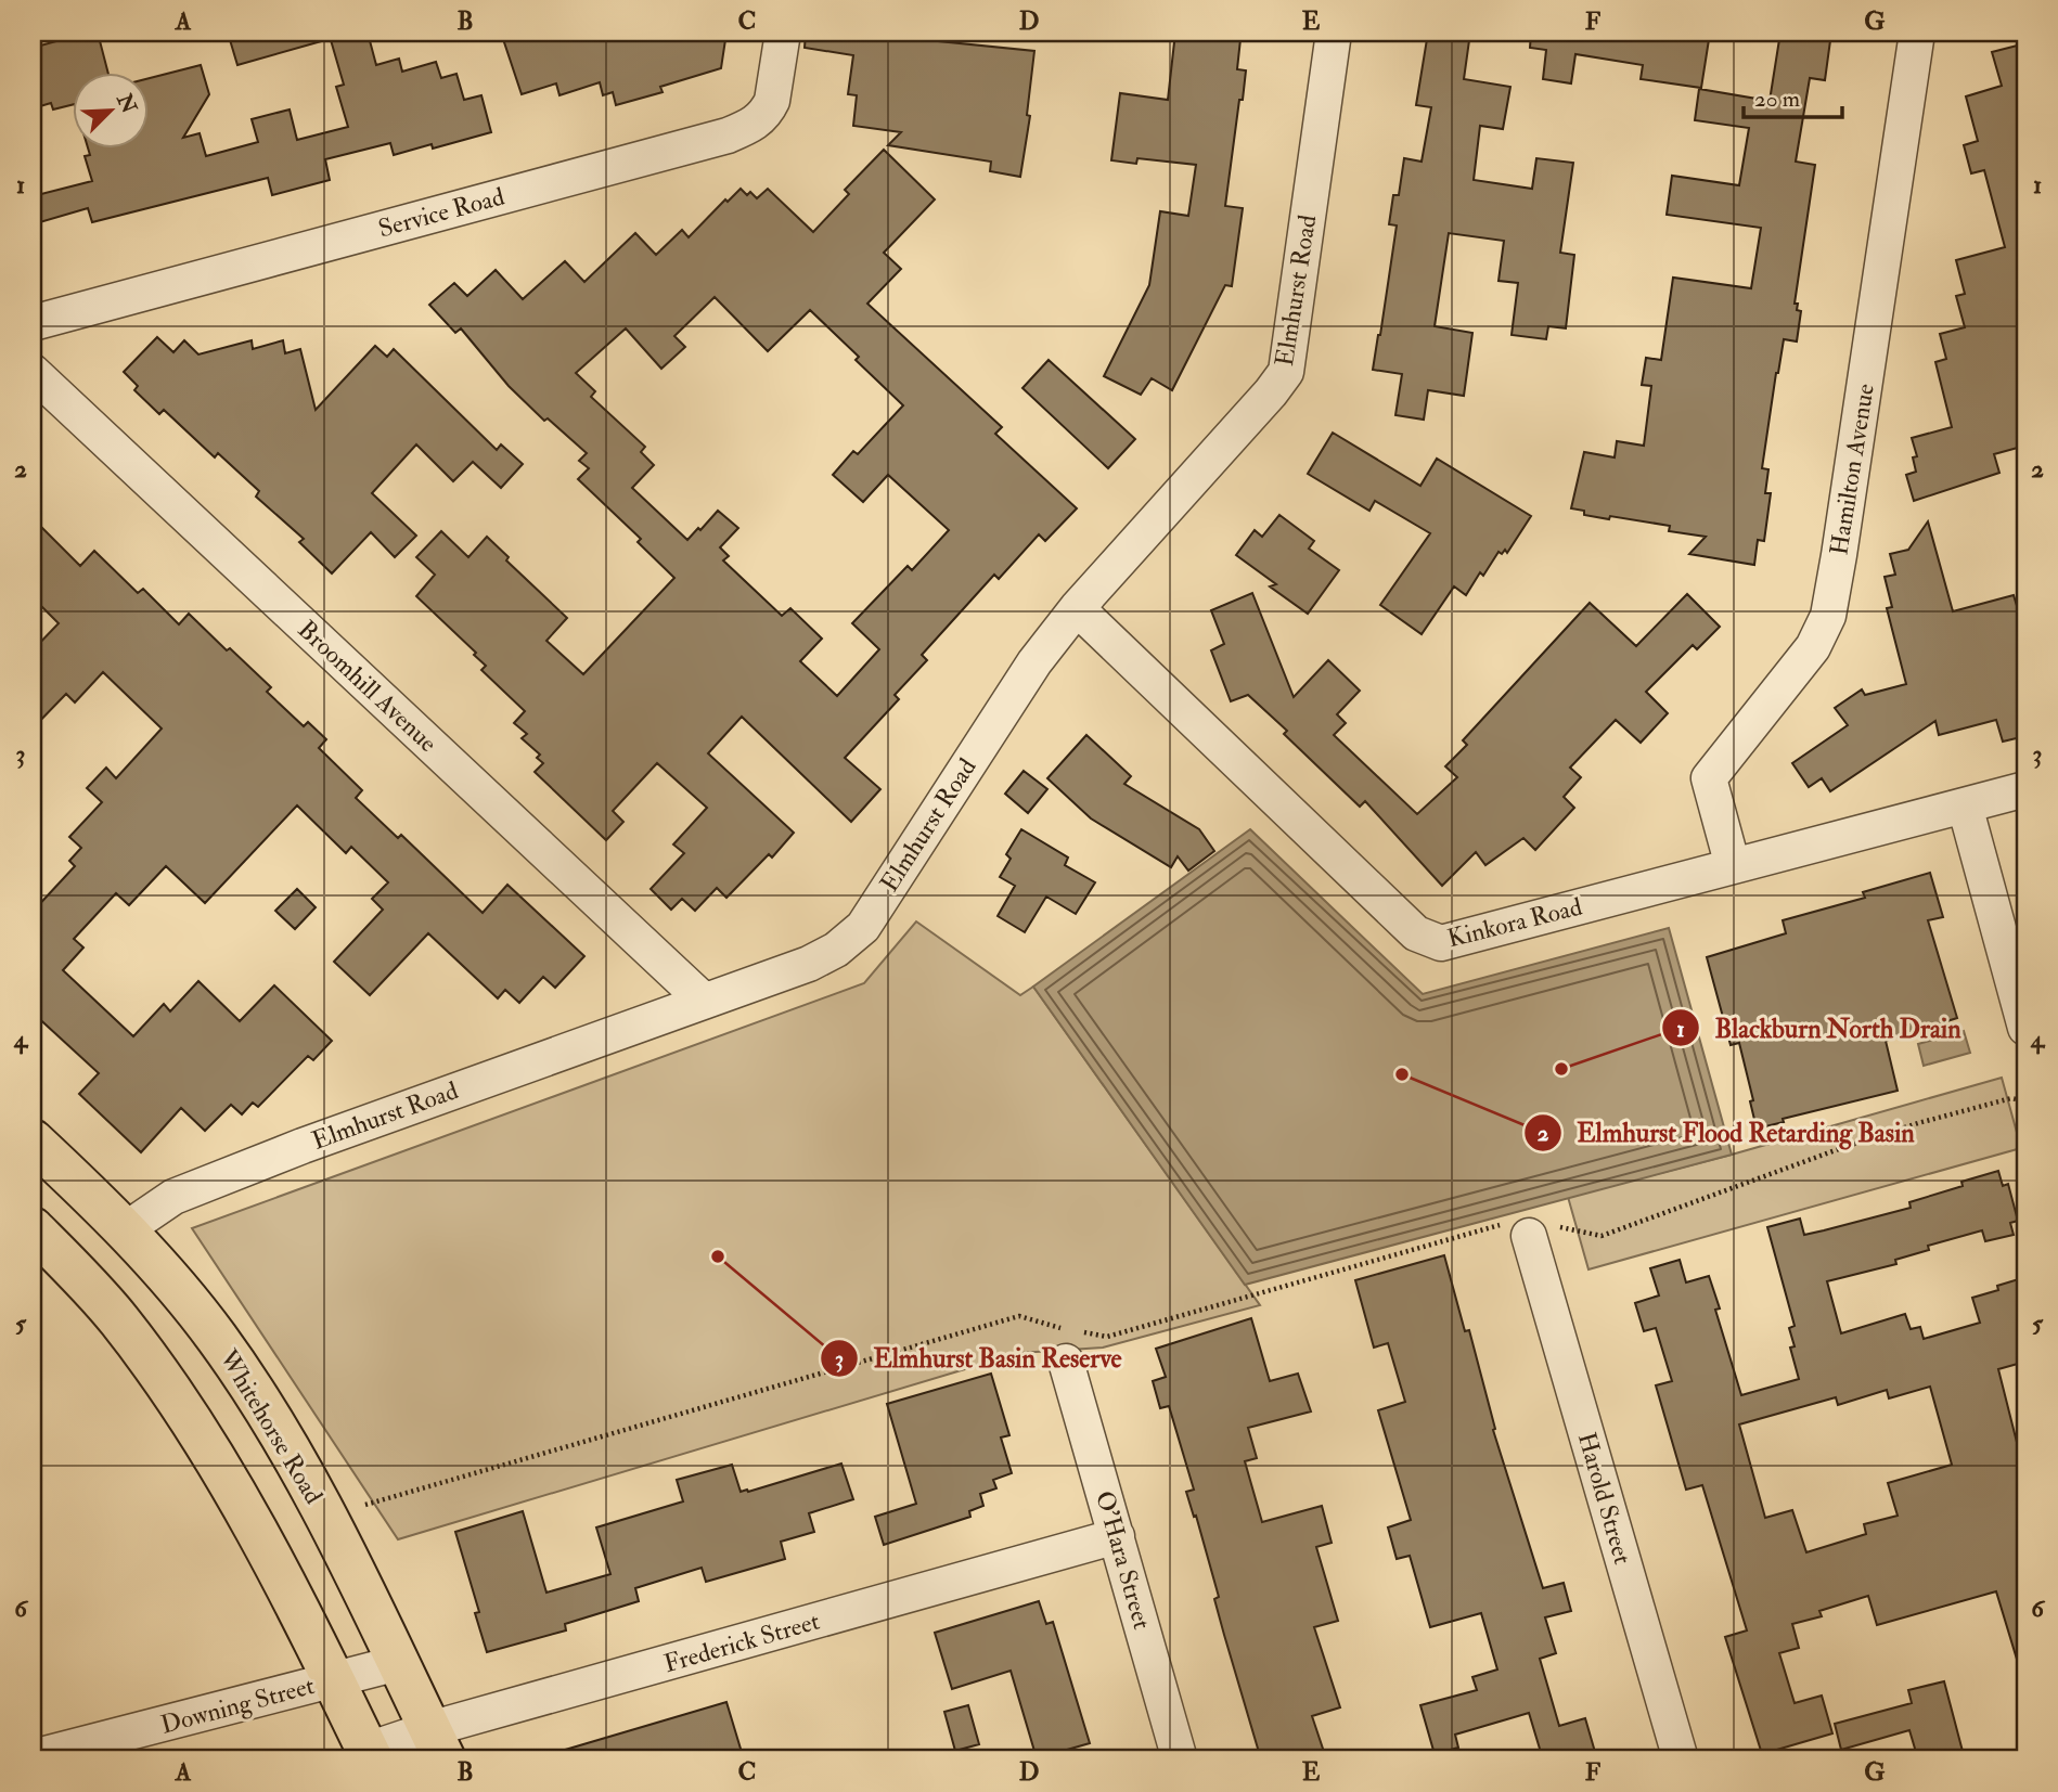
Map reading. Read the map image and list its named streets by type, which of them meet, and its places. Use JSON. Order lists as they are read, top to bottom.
{
  "streets": {
    "main road": ["Whitehorse Road"],
    "street": [
      "Service Road",
      "Elmhurst Road",
      "Hamilton Avenue",
      "Broomhill Avenue",
      "Kinkora Road",
      "Harold Street",
      "O'Hara Street",
      "Frederick Street",
      "Downing Street"
    ]
  },
  "crossings": [
    ["Elmhurst Road", "Broomhill Avenue"],
    ["Elmhurst Road", "Kinkora Road"],
    ["Elmhurst Road", "Whitehorse Road"],
    ["Hamilton Avenue", "Kinkora Road"],
    ["Whitehorse Road", "Frederick Street"],
    ["Whitehorse Road", "Downing Street"],
    ["O'Hara Street", "Frederick Street"]
  ],
  "places": ["Blackburn North Drain", "Elmhurst Flood Retarding Basin", "Elmhurst Basin Reserve"],
  "scale_bar": "20 m",
  "north": "top right",
  "grid": {
    "columns": [
      "A",
      "B",
      "C",
      "D",
      "E",
      "F",
      "G"
    ],
    "rows": [
      "1",
      "2",
      "3",
      "4",
      "5",
      "6"
    ]
  }
}
